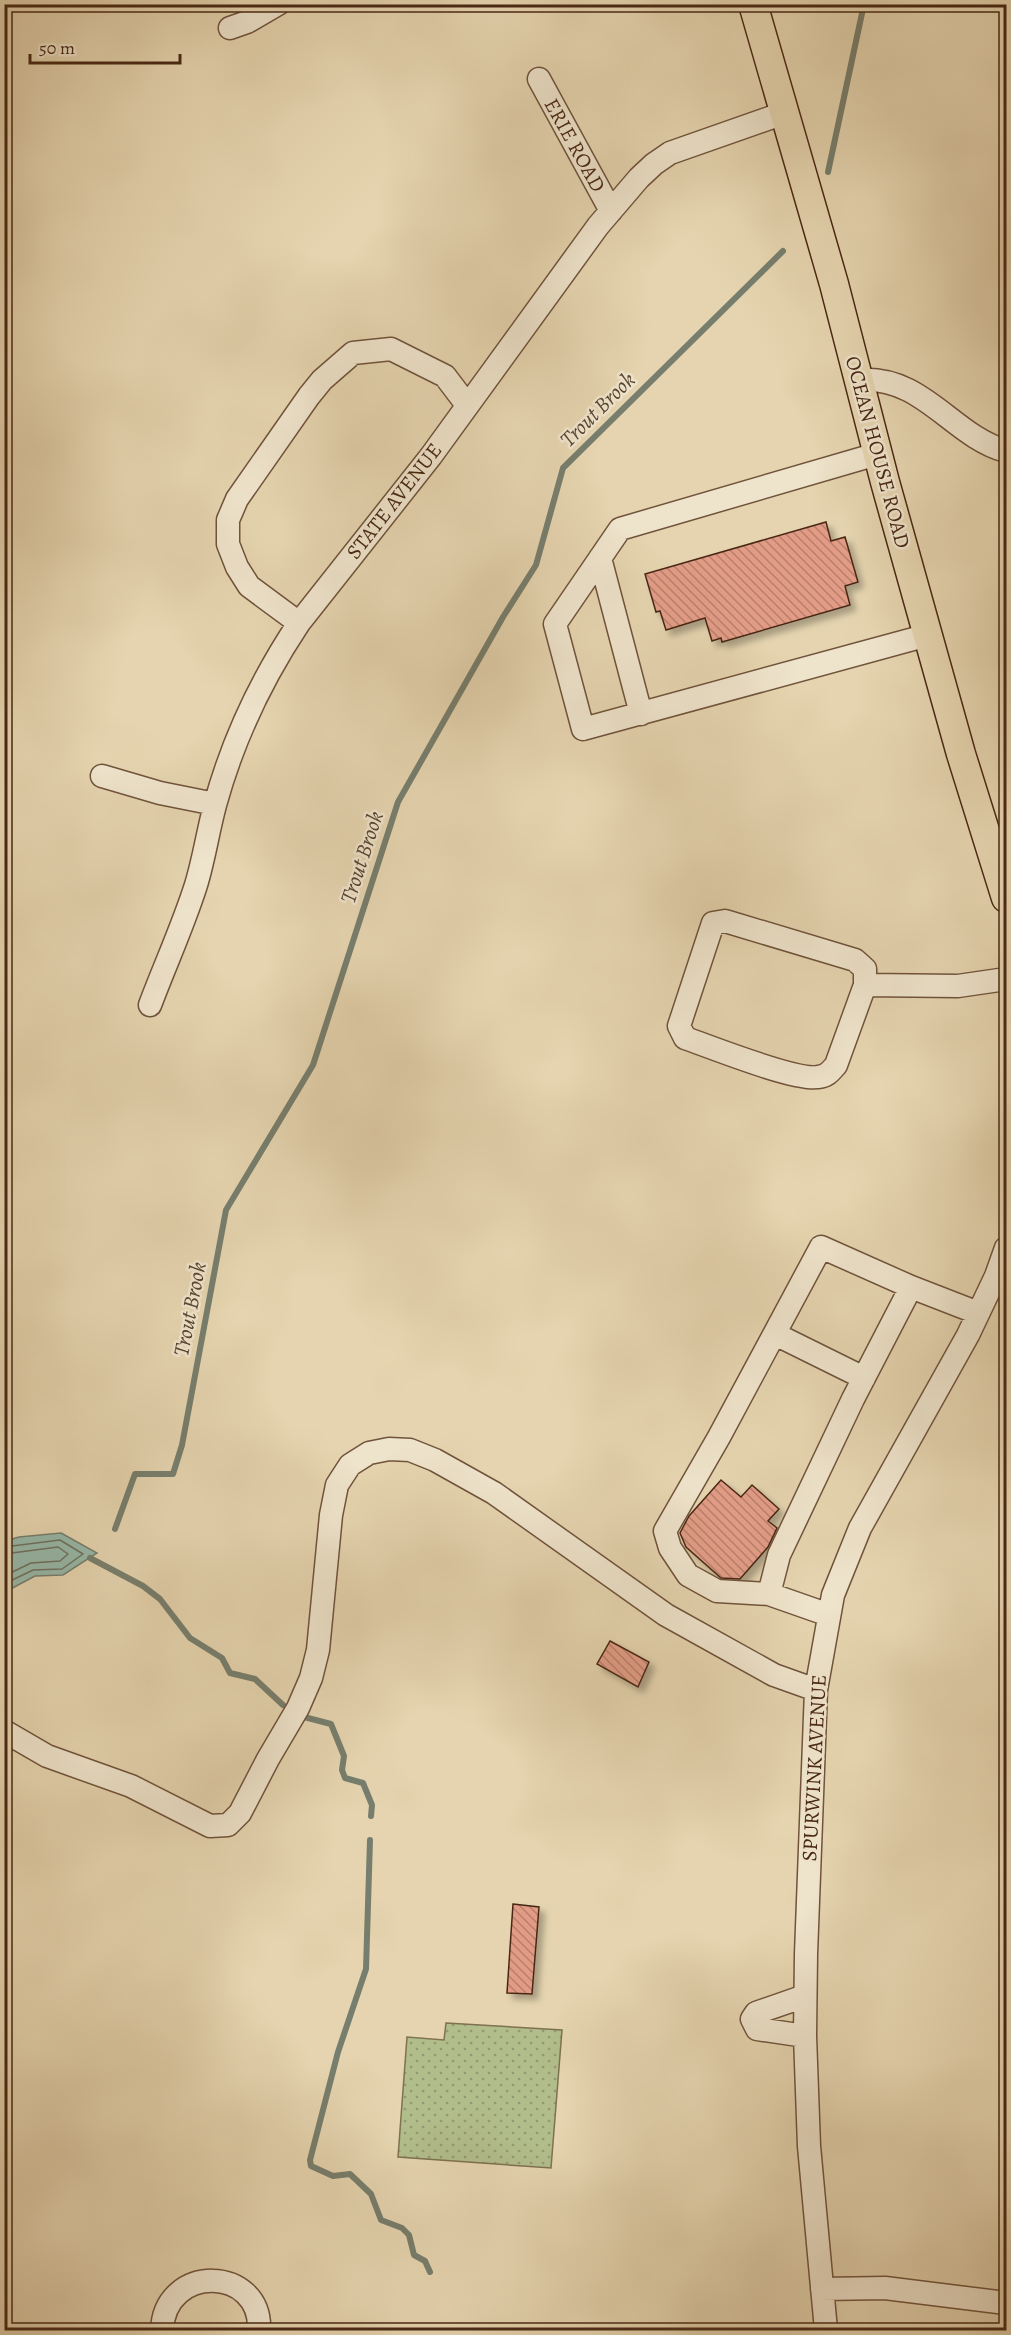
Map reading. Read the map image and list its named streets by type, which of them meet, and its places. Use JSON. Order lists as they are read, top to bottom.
{
  "streets": {
    "main road": ["OCEAN HOUSE ROAD"],
    "street": ["ERIE ROAD", "STATE AVENUE", "SPURWINK AVENUE"]
  },
  "crossings": [
    ["ERIE ROAD", "STATE AVENUE"],
    ["OCEAN HOUSE ROAD", "STATE AVENUE"]
  ],
  "water": ["Trout Brook"],
  "scale_bar": "50 m"
}
